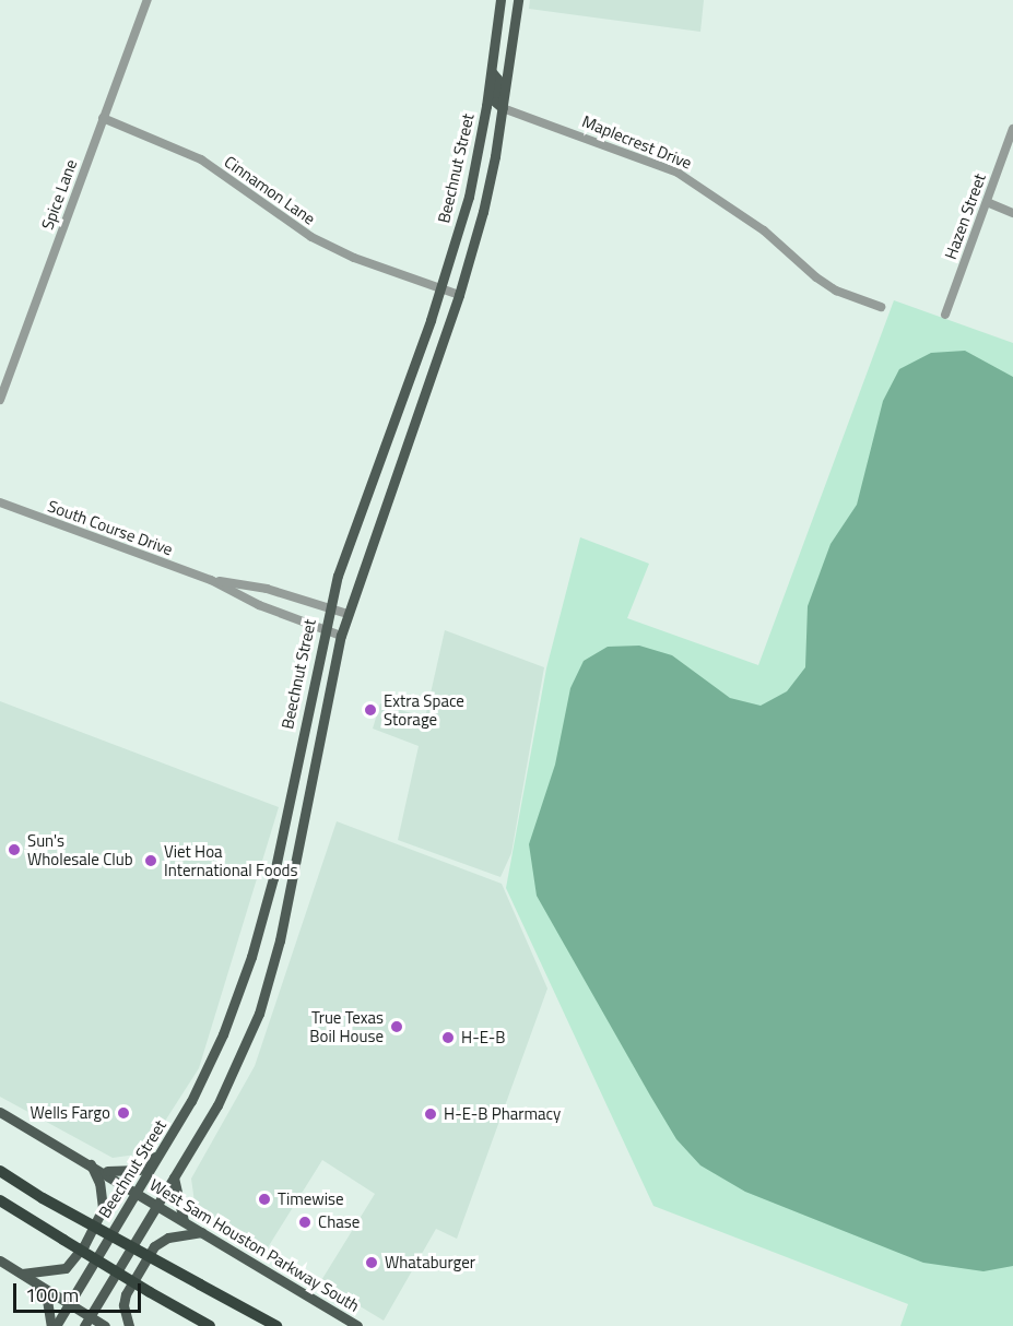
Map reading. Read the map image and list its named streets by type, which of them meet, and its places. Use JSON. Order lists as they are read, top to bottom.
{
  "streets": {
    "main road": ["Beechnut Street", "West Sam Houston Parkway South"],
    "street": [
      "Maplecrest Drive",
      "Cinnamon Lane",
      "Spice Lane",
      "Hazen Street",
      "South Course Drive"
    ]
  },
  "crossings": [
    ["Maplecrest Drive", "Beechnut Street"],
    ["Beechnut Street", "Cinnamon Lane"],
    ["Beechnut Street", "South Course Drive"],
    ["Beechnut Street", "West Sam Houston Parkway South"],
    ["Cinnamon Lane", "Spice Lane"]
  ],
  "places": [
    "Extra Space Storage",
    "Sun's Wholesale Club",
    "Viet Hoa International Foods",
    "True Texas Boil House",
    "H-E-B",
    "Wells Fargo",
    "H-E-B Pharmacy",
    "Timewise",
    "Chase",
    "Whataburger"
  ],
  "scale_bar": "100 m"
}
